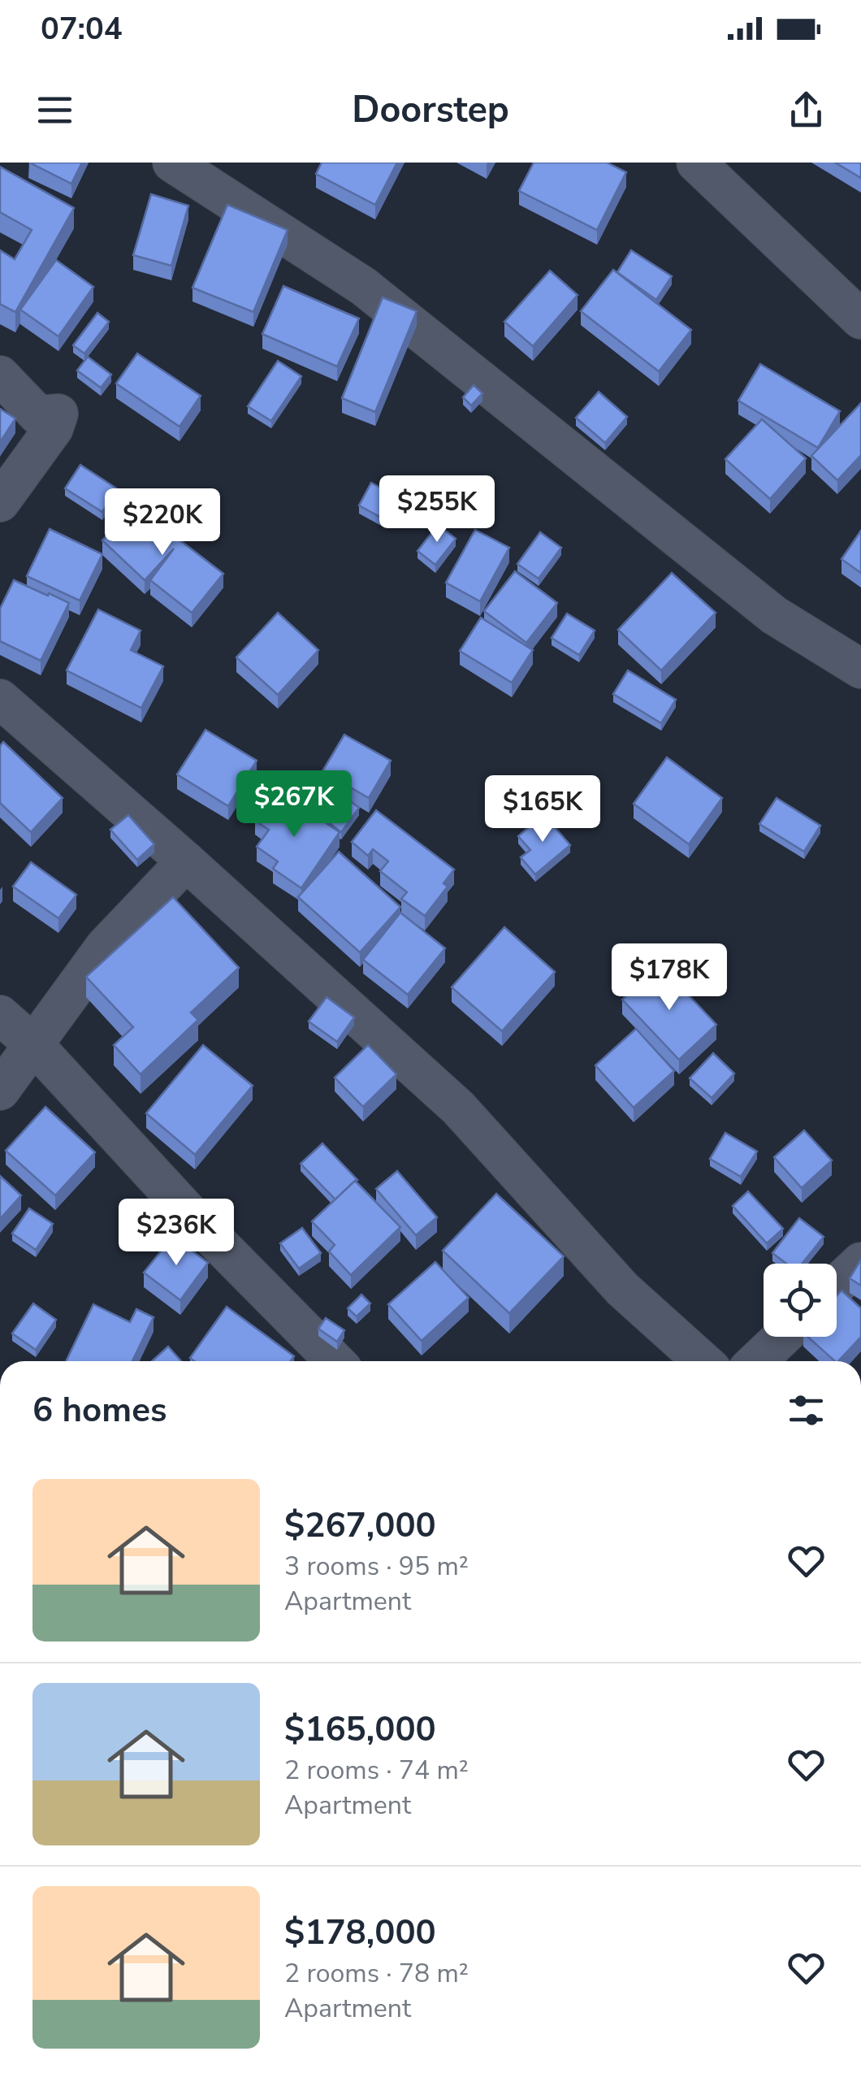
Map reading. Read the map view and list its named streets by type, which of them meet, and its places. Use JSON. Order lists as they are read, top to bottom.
{
  "page": {
    "status": "07:04",
    "header": "Doorstep",
    "price": [
      "$255K",
      "$220K",
      "$267K",
      "$165K",
      "$178K",
      "$236K"
    ],
    "heading": "6 homes",
    "list": [
      {
        "name": "$267,000",
        "note": "3 rooms · 95 m² · Apartment"
      },
      {
        "name": "$165,000",
        "note": "2 rooms · 74 m² · Apartment"
      },
      {
        "name": "$178,000",
        "note": "2 rooms · 78 m² · Apartment"
      }
    ]
  }
}
